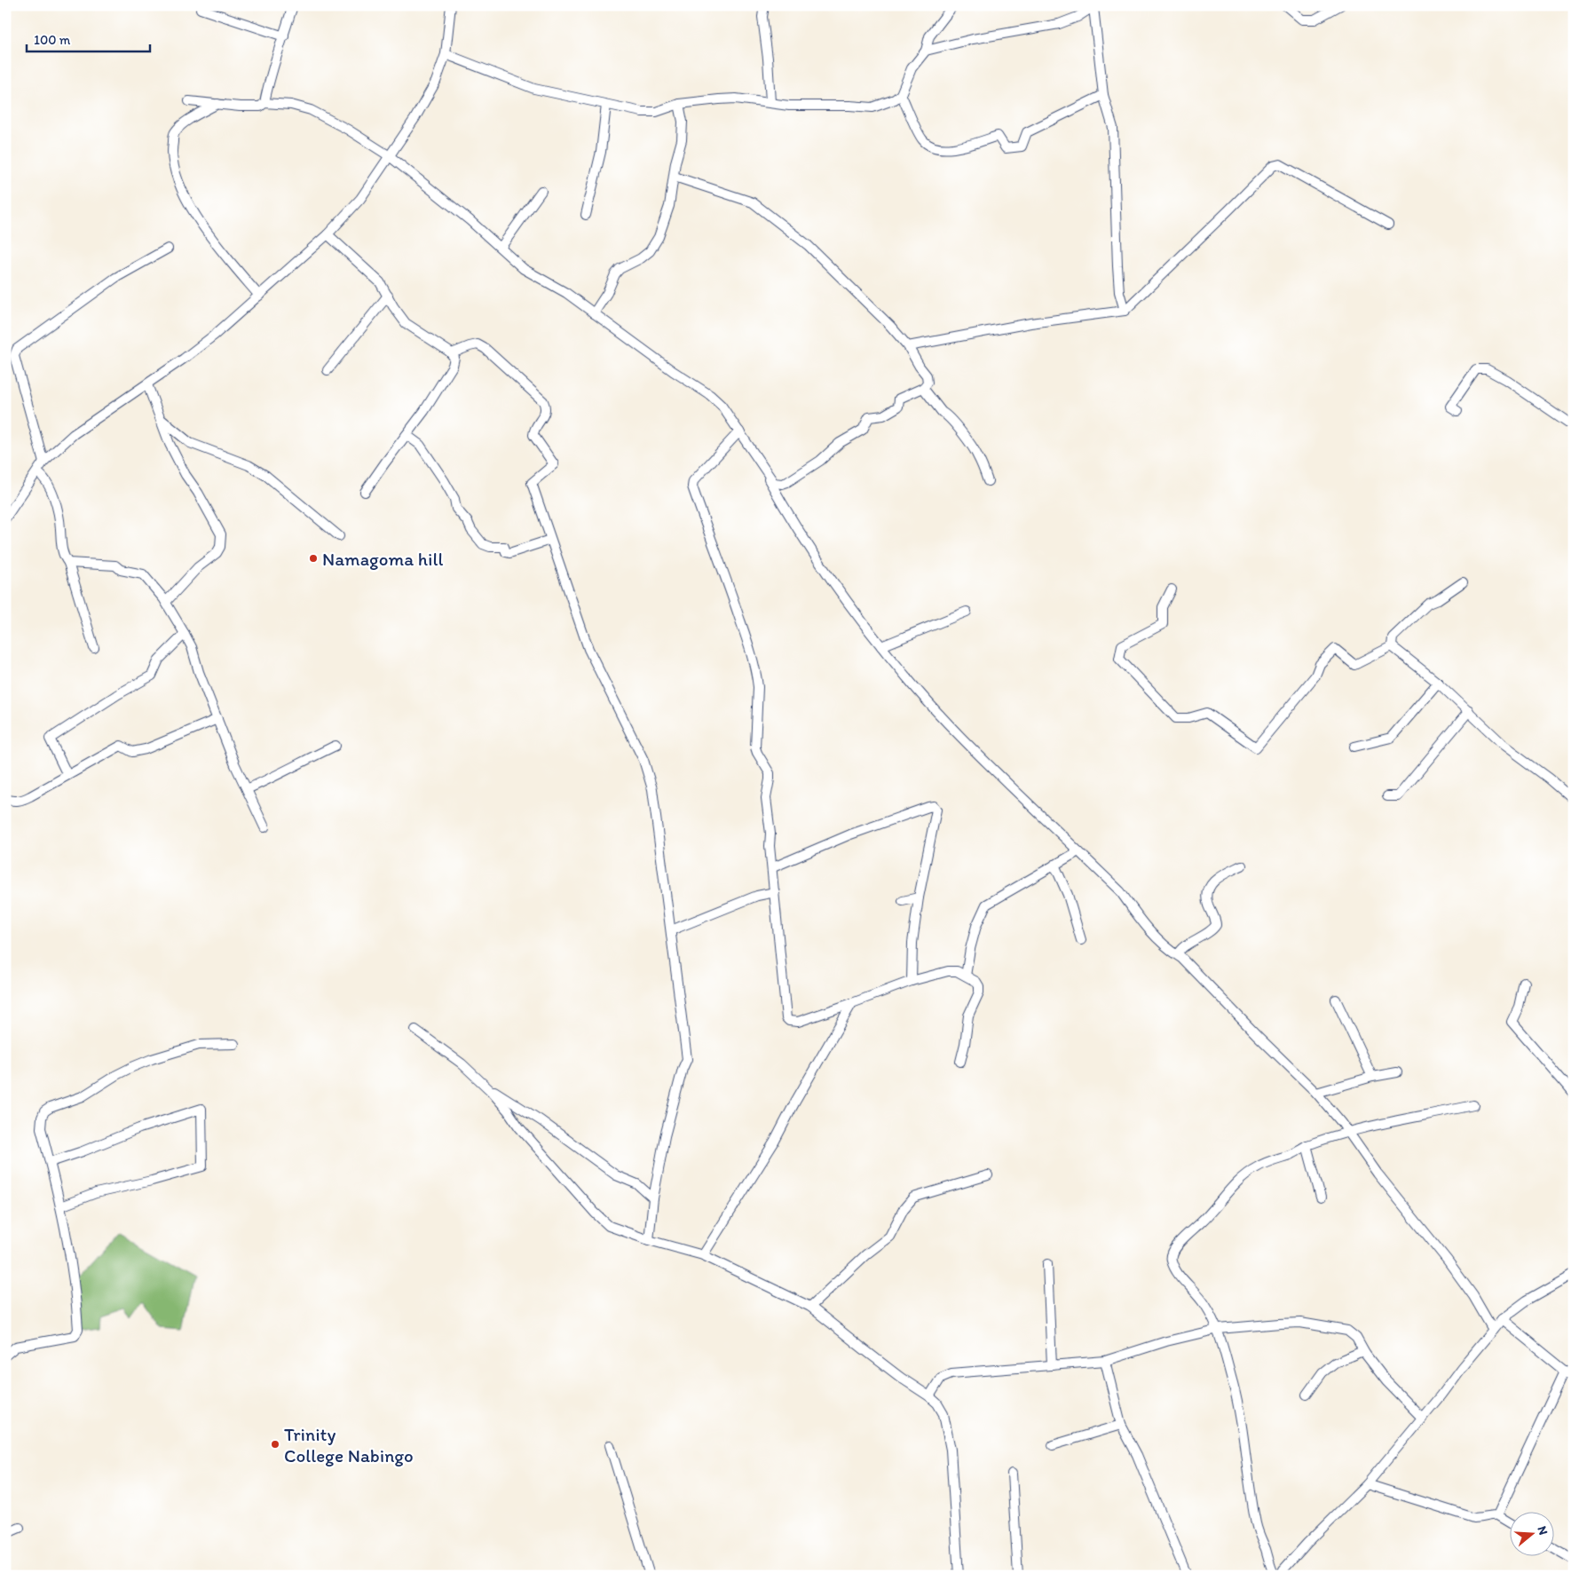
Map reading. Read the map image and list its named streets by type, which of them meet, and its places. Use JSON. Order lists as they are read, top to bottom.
{
  "places": ["Namagoma hill", "Trinity College Nabingo"],
  "scale_bar": "100 m",
  "north": "right"
}
